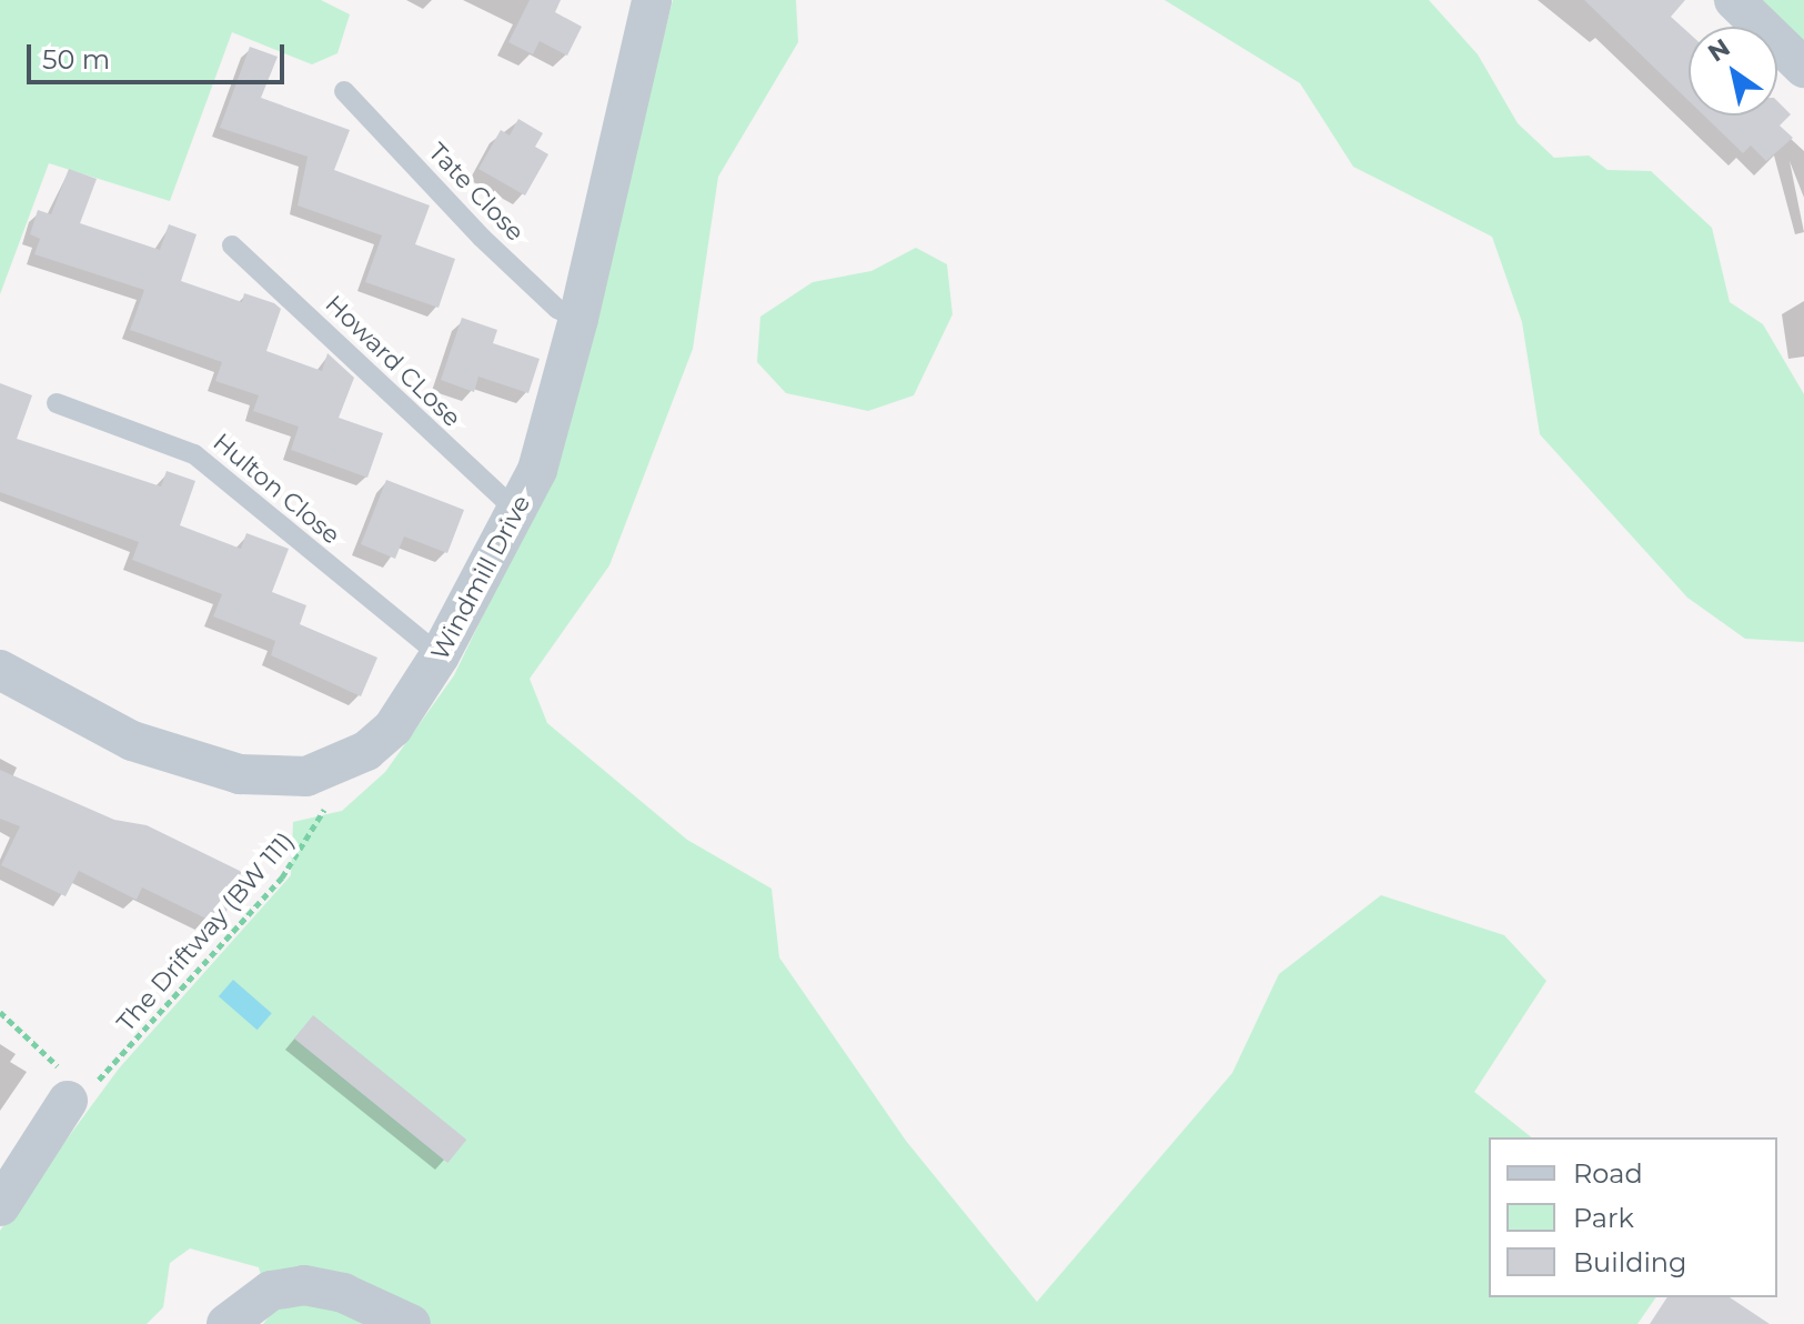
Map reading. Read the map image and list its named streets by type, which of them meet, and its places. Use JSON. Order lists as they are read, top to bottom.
{
  "streets": {
    "street": ["Windmill Drive"],
    "lane": ["Tate Close", "Howard CLose", "Hulton Close"],
    "path": ["The Driftway (BW 111)"]
  },
  "crossings": [
    ["Tate Close", "Windmill Drive"],
    ["Howard CLose", "Windmill Drive"],
    ["Hulton Close", "Windmill Drive"],
    ["Windmill Drive", "The Driftway (BW 111)"]
  ],
  "legend": ["Road", "Park", "Building"],
  "scale_bar": "50 m",
  "north": "top left"
}
